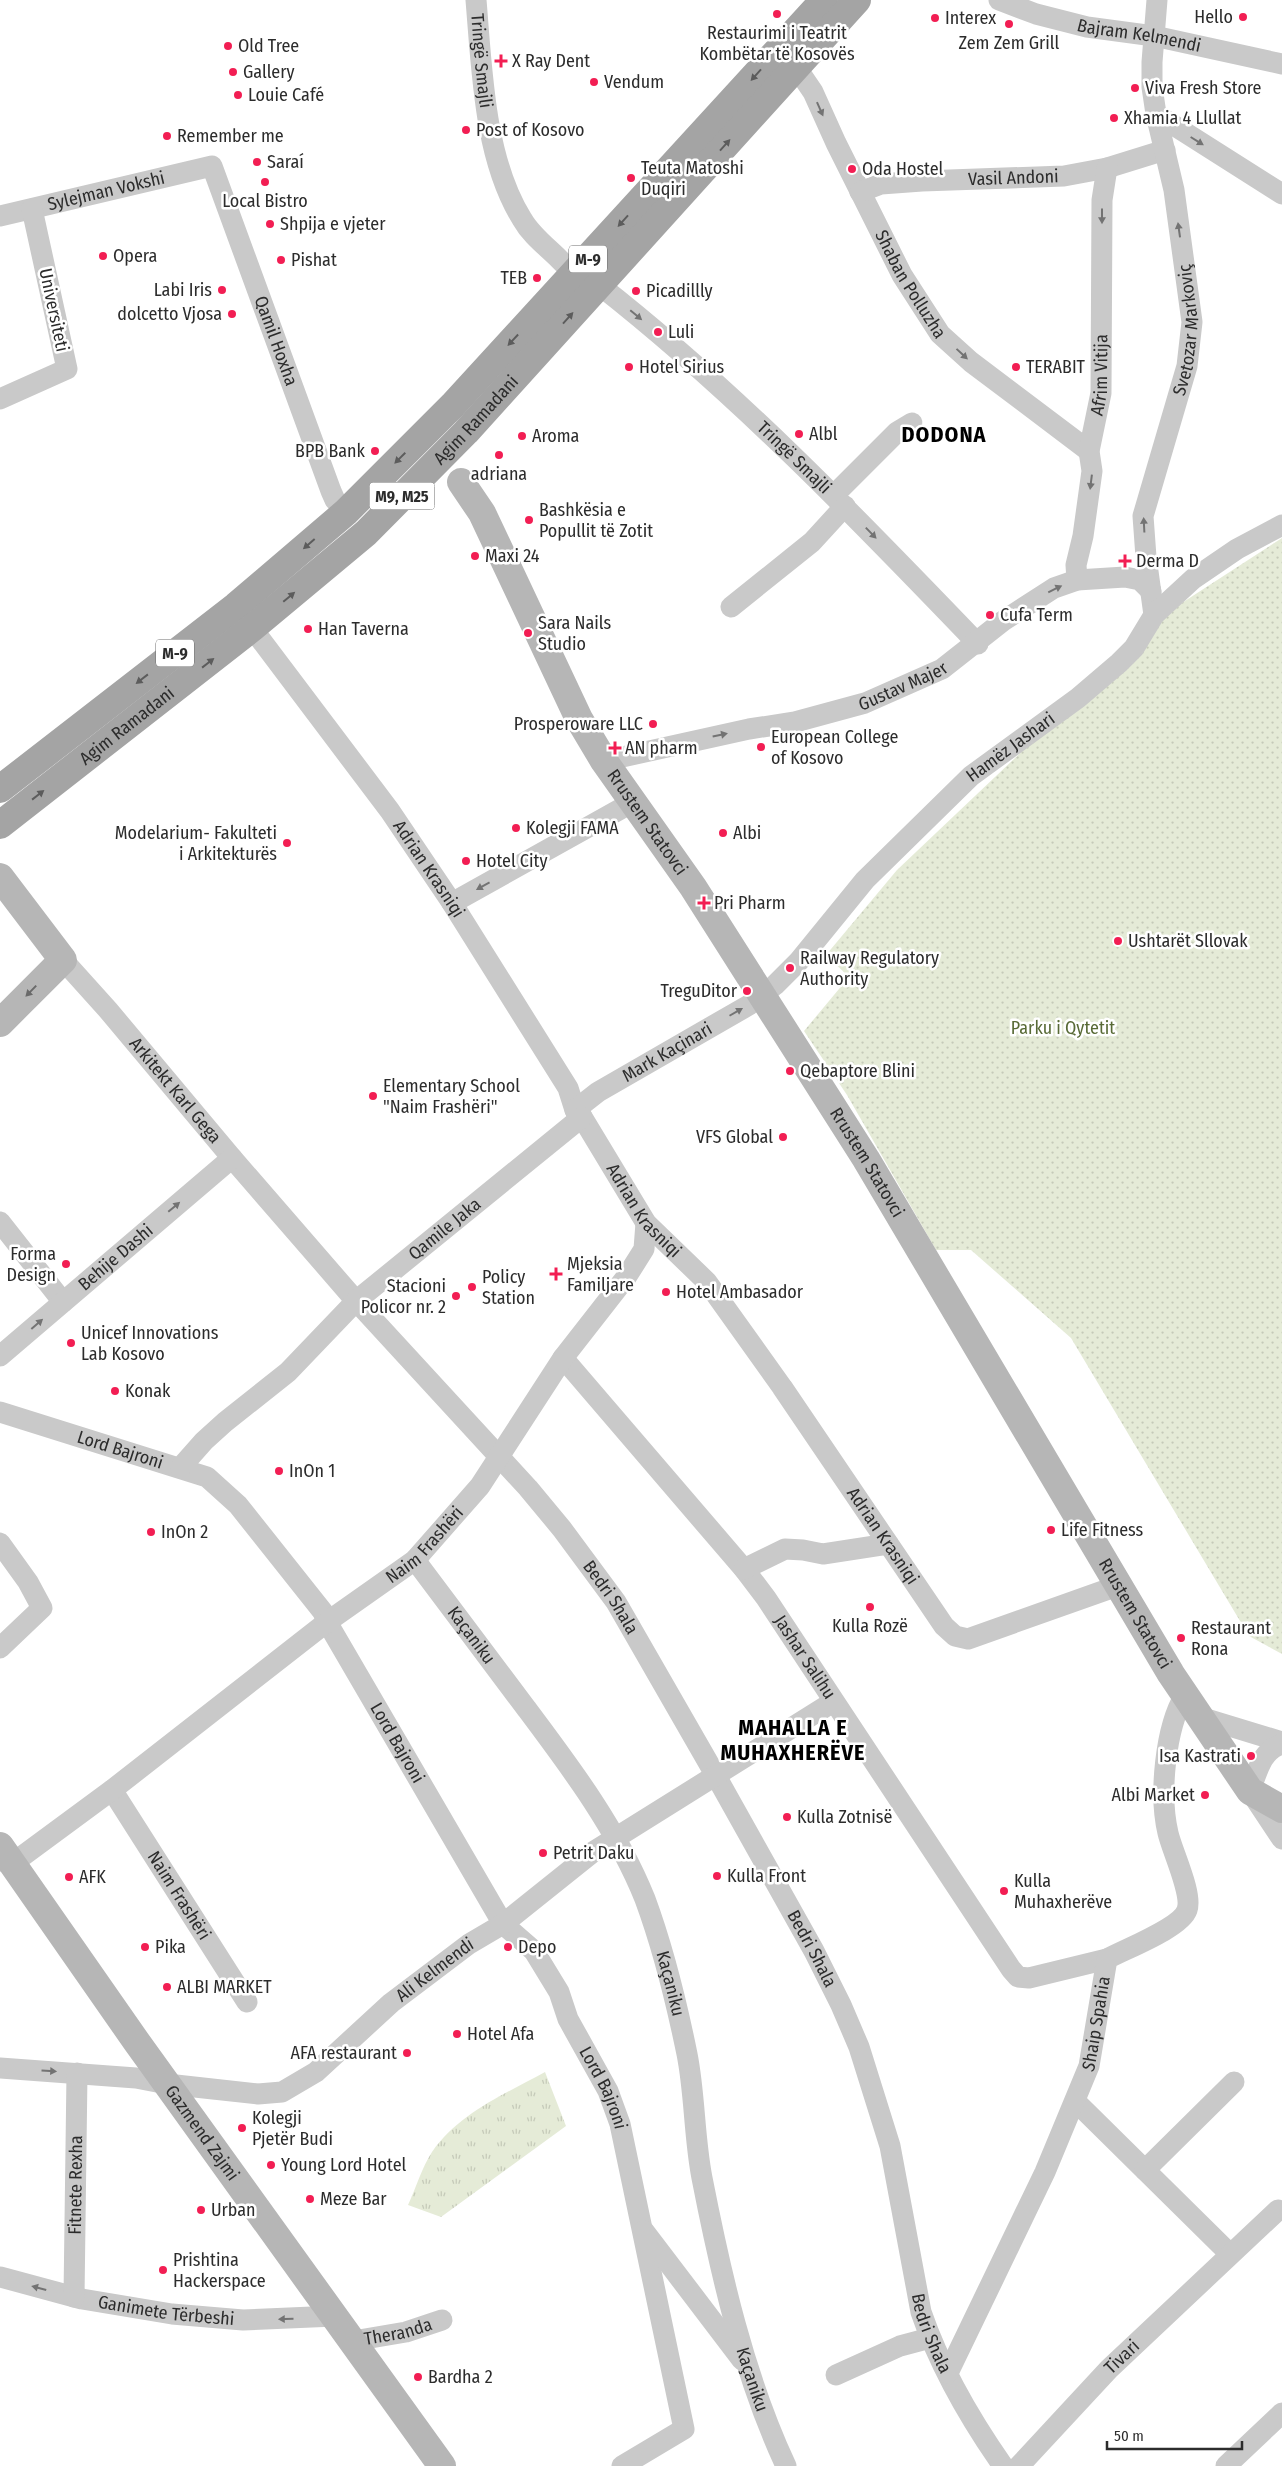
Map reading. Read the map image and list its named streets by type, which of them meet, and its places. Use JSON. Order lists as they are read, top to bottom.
{
  "streets": {
    "main road": ["M-9", "Agim Ramadani", "M9, M25"],
    "street": [
      "Bajram Kelmendi",
      "Tringë Smajli",
      "Vasil Andoni",
      "Sylejman Vokshi",
      "Shaban Polluzha",
      "Universiteti",
      "Svetozar Markoviç",
      "Qamil Hoxha",
      "Afrim Vitija",
      "Gustav Majer",
      "Hamëz Jashari",
      "Rrustem Statovci",
      "Adrian Krasniqi",
      "Mark Kaçinari",
      "Arkitekt Karl Gega",
      "Qamile Jaka",
      "Behije Dashi",
      "Lord Bajroni",
      "Naim Frashëri",
      "Bedri Shala",
      "Kaçaniku",
      "Jashar Salihu",
      "Ali Kelmendi",
      "Shaip Spahia",
      "Gazmend Zajmi",
      "Fitnete Rexha",
      "Ganimete Tërbeshi",
      "Theranda",
      "Tivari"
    ]
  },
  "crossings": [
    ["Bajram Kelmendi", "Svetozar Markoviç"],
    ["Tringë Smajli", "Agim Ramadani"],
    ["Tringë Smajli", "Gustav Majer"],
    ["Vasil Andoni", "Shaban Polluzha"],
    ["Vasil Andoni", "Svetozar Markoviç"],
    ["Vasil Andoni", "Afrim Vitija"],
    ["Sylejman Vokshi", "Universiteti"],
    ["Sylejman Vokshi", "Qamil Hoxha"],
    ["Shaban Polluzha", "Afrim Vitija"],
    ["Shaban Polluzha", "Agim Ramadani"],
    ["Svetozar Markoviç", "Gustav Majer"],
    ["Qamil Hoxha", "Agim Ramadani"],
    ["Afrim Vitija", "Gustav Majer"],
    ["Agim Ramadani", "Adrian Krasniqi"],
    ["Gustav Majer", "Rrustem Statovci"],
    ["Hamëz Jashari", "Rrustem Statovci"],
    ["Hamëz Jashari", "Mark Kaçinari"],
    ["Rrustem Statovci", "Adrian Krasniqi"],
    ["Rrustem Statovci", "Mark Kaçinari"],
    ["Rrustem Statovci", "Shaip Spahia"],
    ["Adrian Krasniqi", "Mark Kaçinari"],
    ["Adrian Krasniqi", "Qamile Jaka"],
    ["Adrian Krasniqi", "Naim Frashëri"],
    ["Mark Kaçinari", "Qamile Jaka"],
    ["Arkitekt Karl Gega", "Qamile Jaka"],
    ["Arkitekt Karl Gega", "Behije Dashi"],
    ["Arkitekt Karl Gega", "Naim Frashëri"],
    ["Arkitekt Karl Gega", "Bedri Shala"],
    ["Qamile Jaka", "Lord Bajroni"],
    ["Lord Bajroni", "Naim Frashëri"],
    ["Lord Bajroni", "Kaçaniku"],
    ["Lord Bajroni", "Ali Kelmendi"],
    ["Naim Frashëri", "Bedri Shala"],
    ["Naim Frashëri", "Kaçaniku"],
    ["Naim Frashëri", "Jashar Salihu"],
    ["Naim Frashëri", "Gazmend Zajmi"],
    ["Bedri Shala", "Ali Kelmendi"],
    ["Bedri Shala", "Shaip Spahia"],
    ["Kaçaniku", "Ali Kelmendi"],
    ["Jashar Salihu", "Ali Kelmendi"],
    ["Jashar Salihu", "Shaip Spahia"],
    ["Ali Kelmendi", "Gazmend Zajmi"],
    ["Ali Kelmendi", "Fitnete Rexha"],
    ["Gazmend Zajmi", "Ganimete Tërbeshi"],
    ["Gazmend Zajmi", "Theranda"],
    ["Fitnete Rexha", "Ganimete Tërbeshi"]
  ],
  "one_way": [
    "Tringë Smajli",
    "Shaban Polluzha",
    "Svetozar Markoviç",
    "Afrim Vitija",
    "Mark Kaçinari",
    "Behije Dashi",
    "Ganimete Tërbeshi"
  ],
  "districts": ["DODONA", "MAHALLA E MUHAXHERËVE"],
  "parks": ["Parku i Qytetit"],
  "places": {
    "other": [
      "Restaurimi i Teatrit Kombëtar të Kosovës",
      "Hello",
      "Interex",
      "Zem Zem Grill",
      "Old Tree",
      "Gallery",
      "Vendum",
      "Viva Fresh Store",
      "Louie Café",
      "Xhamia 4 Llullat",
      "Post of Kosovo",
      "Remember me",
      "Saraí",
      "Oda Hostel",
      "Teuta Matoshi Duqiri",
      "Local Bistro",
      "Shpija e vjeter",
      "Opera",
      "Pishat",
      "TEB",
      "Labi Iris",
      "Picadillly",
      "dolcetto Vjosa",
      "Luli",
      "Hotel Sirius",
      "TERABIT",
      "Albl",
      "Aroma",
      "BPB Bank",
      "adriana",
      "Bashkësia e Popullit të Zotit",
      "Maxi 24",
      "Cufa Term",
      "Han Taverna",
      "Sara Nails Studio",
      "Prosperoware LLC",
      "European College of Kosovo",
      "Kolegji FAMA",
      "Albi",
      "Modelarium- Fakulteti i Arkitekturës",
      "Hotel City",
      "Ushtarët Sllovak",
      "Railway Regulatory Authority",
      "TreguDitor",
      "Qebaptore Blini",
      "Elementary School \"Naim Frashëri\"",
      "VFS Global",
      "Forma Design",
      "Policy Station",
      "Hotel Ambasador",
      "Stacioni Policor nr. 2",
      "Unicef Innovations Lab Kosovo",
      "Konak",
      "InOn 1",
      "Life Fitness",
      "InOn 2",
      "Kulla Rozë",
      "Restaurant Rona",
      "Isa Kastrati",
      "Albi Market",
      "Kulla Zotnisë",
      "Petrit Daku",
      "Kulla Front",
      "AFK",
      "Kulla Muhaxherëve",
      "Pika",
      "Depo",
      "ALBI MARKET",
      "Hotel Afa",
      "AFA restaurant",
      "Kolegji Pjetër Budi",
      "Young Lord Hotel",
      "Meze Bar",
      "Urban",
      "Prishtina Hackerspace",
      "Bardha 2"
    ],
    "health": [
      "X Ray Dent",
      "Derma D",
      "AN pharm",
      "Pri Pharm",
      "Mjeksia Familjare"
    ]
  },
  "scale_bar": "50 m"
}
